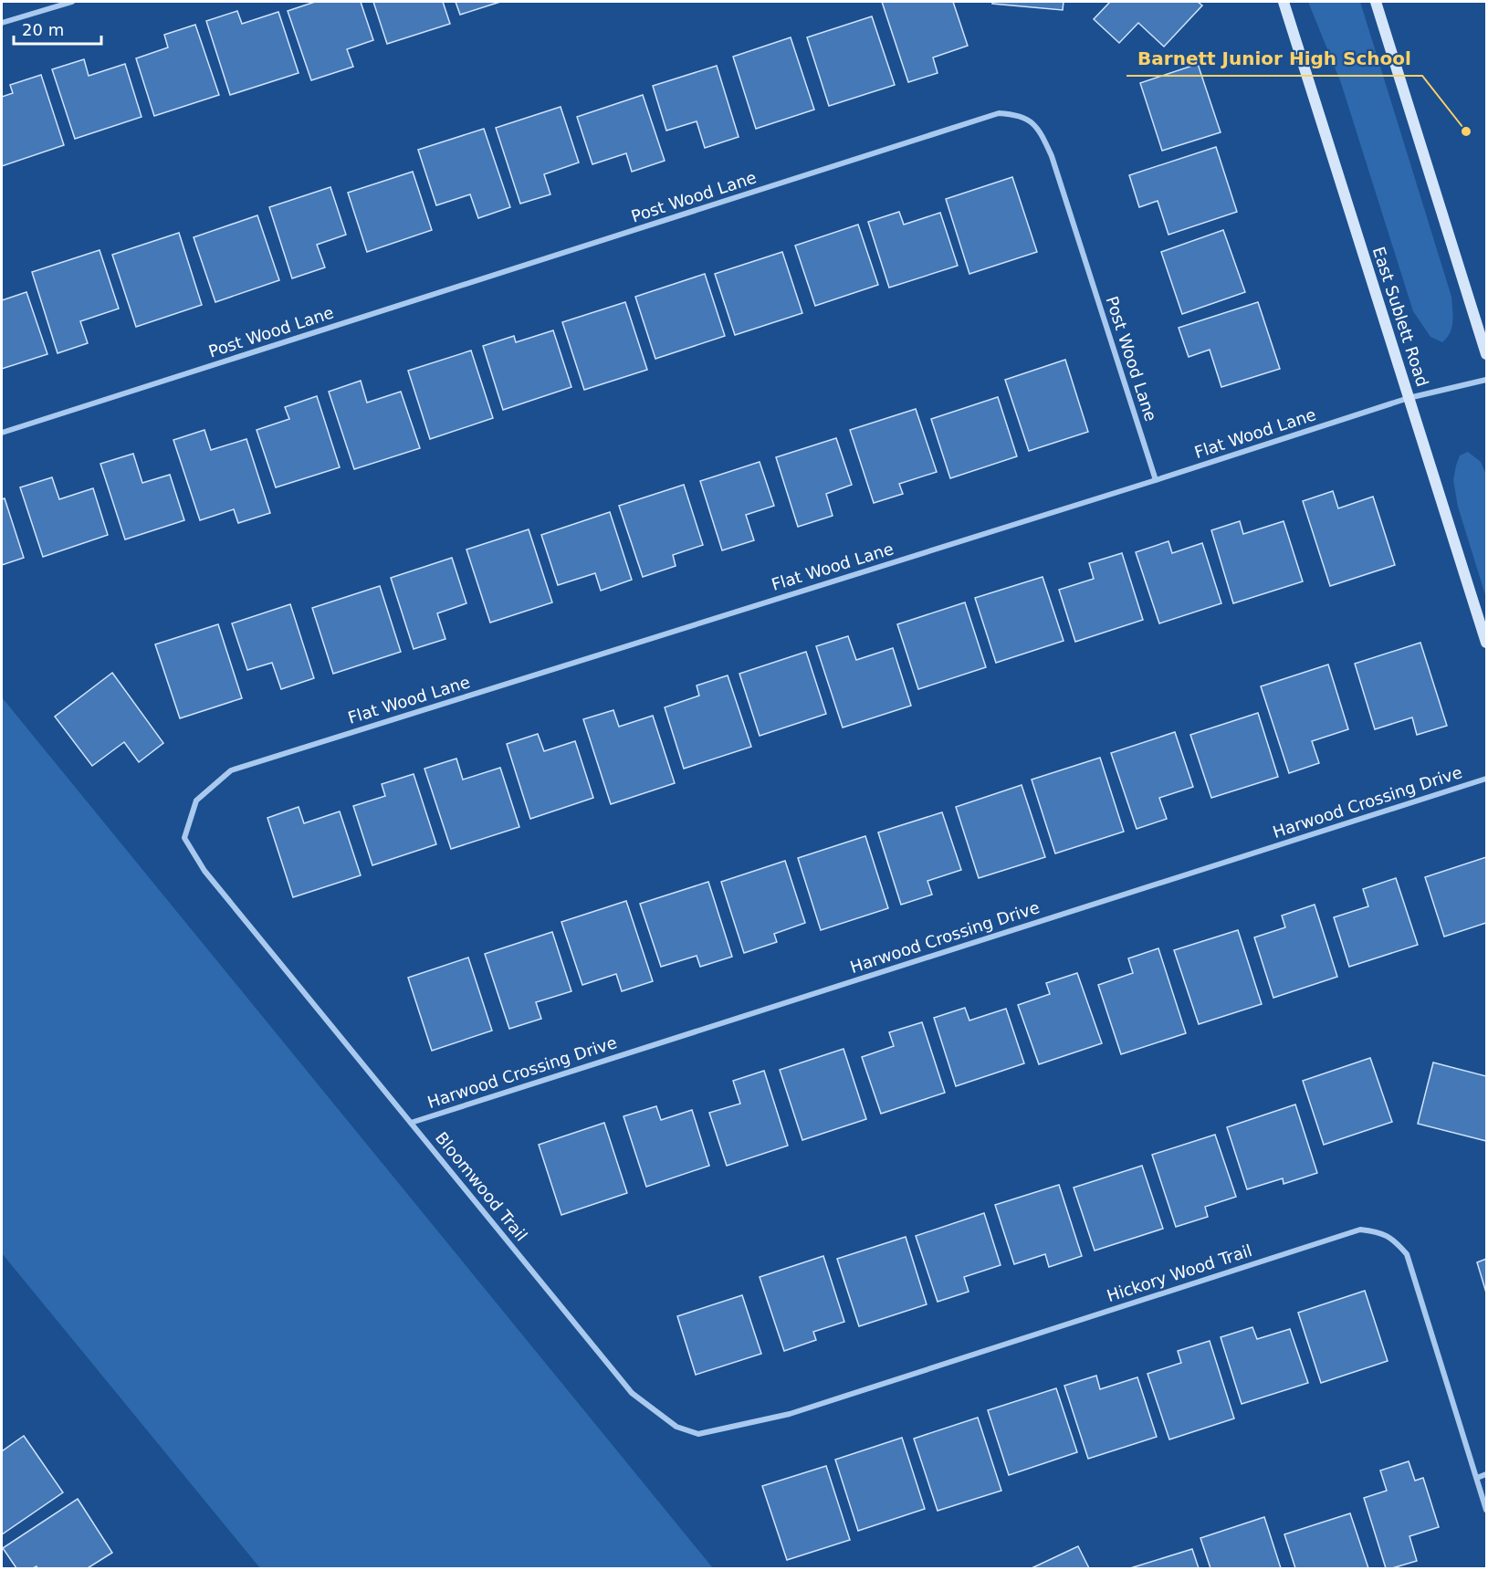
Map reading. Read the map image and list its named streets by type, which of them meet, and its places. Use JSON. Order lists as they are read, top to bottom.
{
  "streets": {
    "main road": ["East Sublett Road"],
    "street": [
      "Post Wood Lane",
      "Flat Wood Lane",
      "Harwood Crossing Drive",
      "Bloomwood Trail",
      "Hickory Wood Trail"
    ]
  },
  "crossings": [
    ["Post Wood Lane", "Flat Wood Lane"],
    ["East Sublett Road", "Flat Wood Lane"],
    ["Flat Wood Lane", "Bloomwood Trail"],
    ["Harwood Crossing Drive", "Bloomwood Trail"],
    ["Bloomwood Trail", "Hickory Wood Trail"]
  ],
  "places": ["Barnett Junior High School"],
  "scale_bar": "20 m"
}
